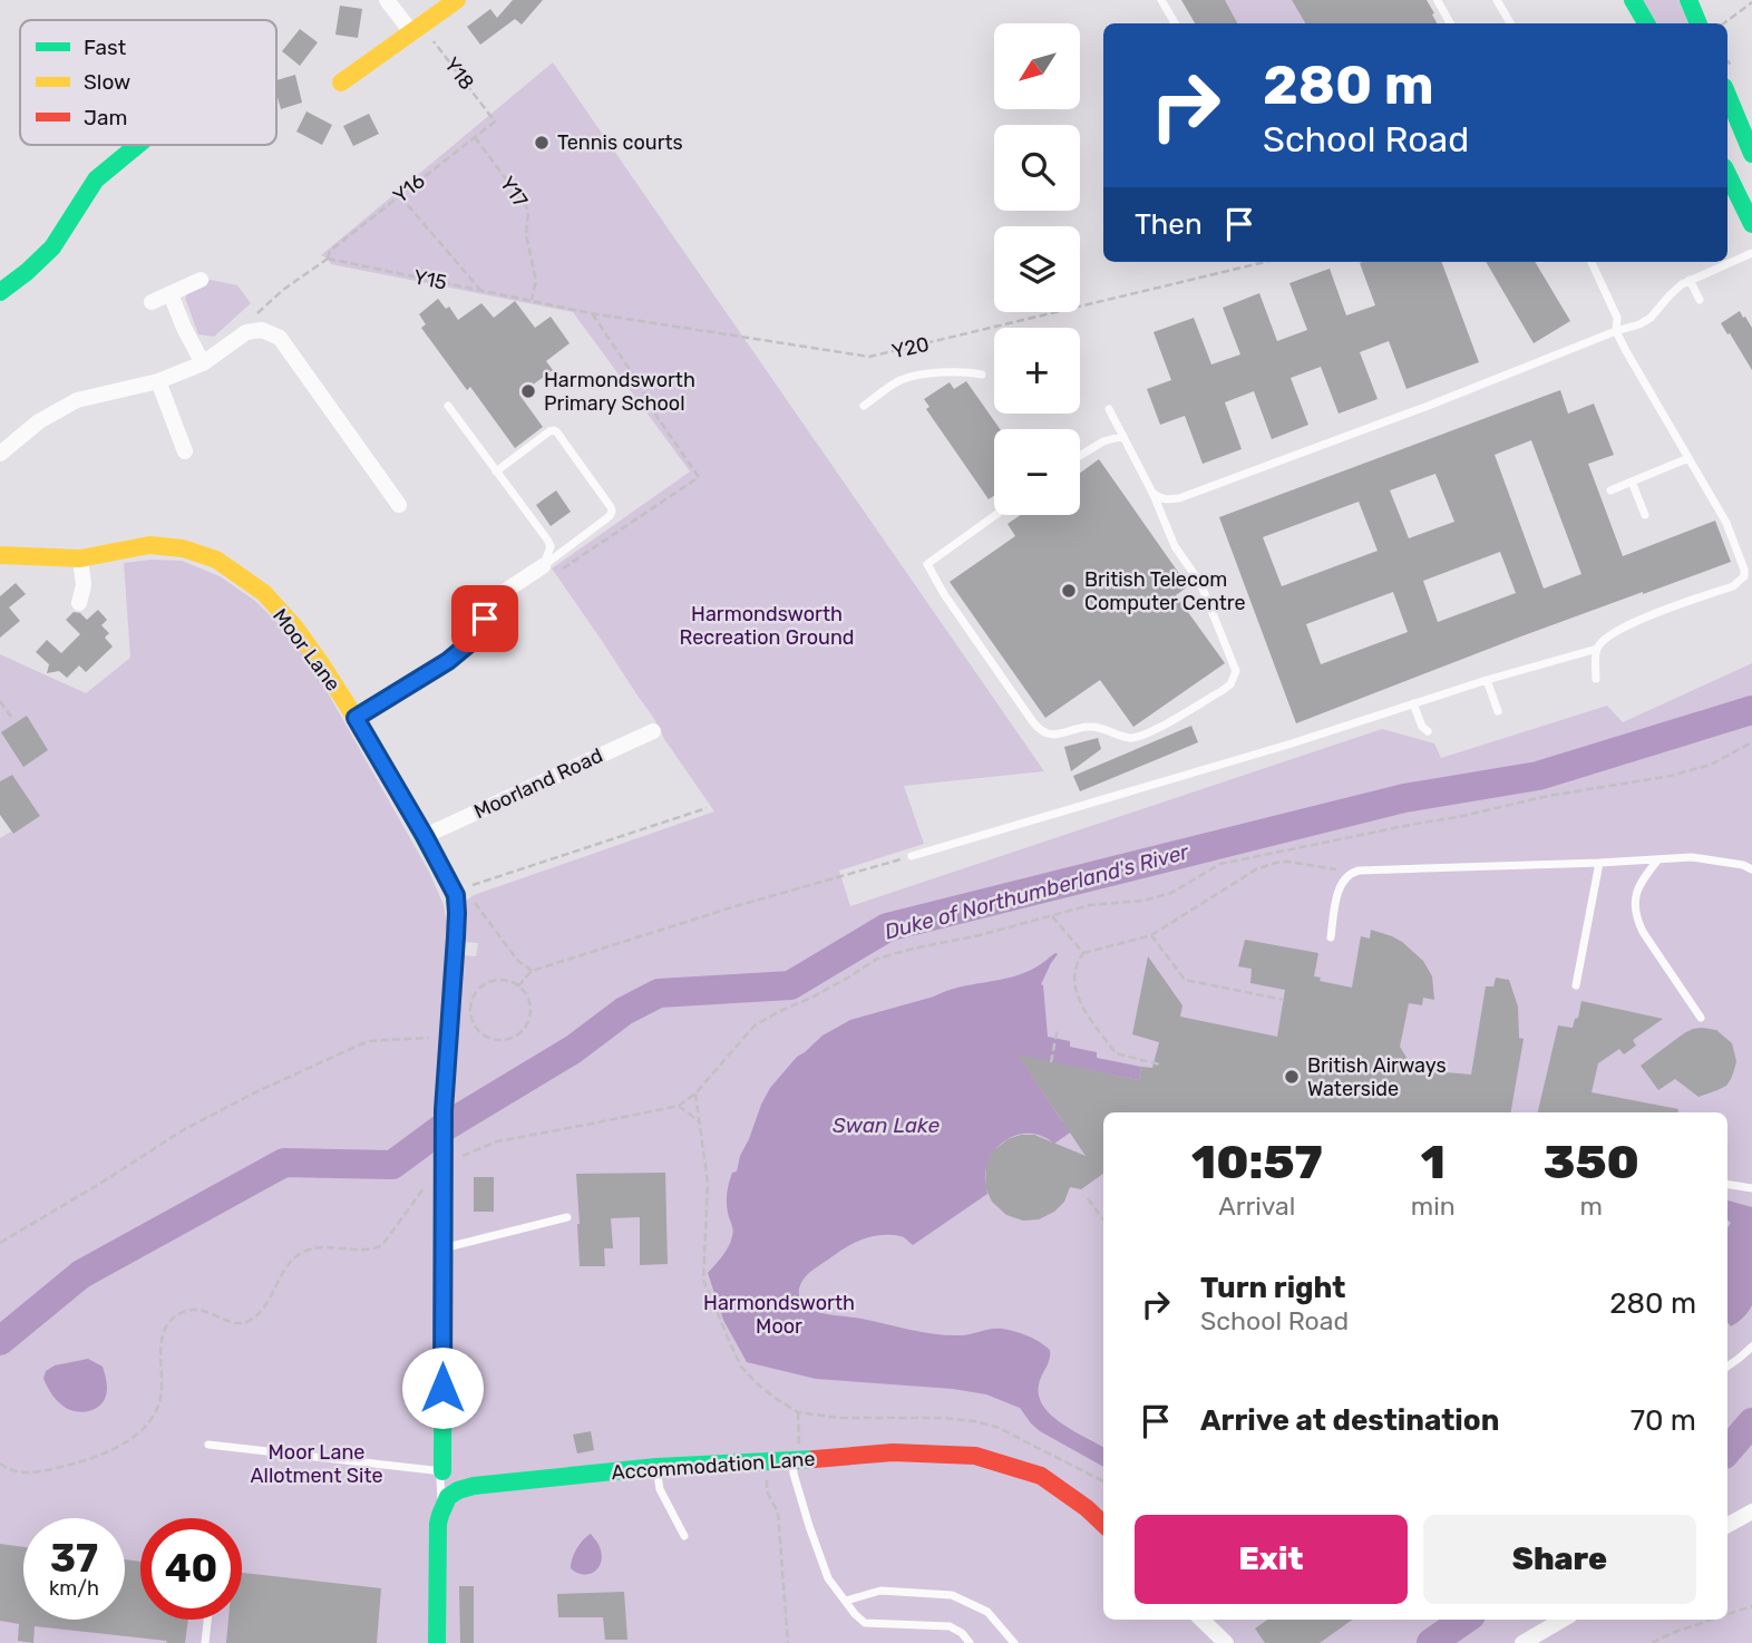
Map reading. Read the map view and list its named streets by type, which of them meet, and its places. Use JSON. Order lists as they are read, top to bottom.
{
  "streets": {
    "main road": ["Moor Lane", "Accommodation Lane"],
    "street": ["Moorland Road"],
    "path": [
      "Y18",
      "Y16",
      "Y17",
      "Y15",
      "Y20"
    ]
  },
  "crossings": [
    ["Y18", "Y16"],
    ["Y16", "Y17"],
    ["Y16", "Y15"],
    ["Y17", "Y15"],
    ["Y17", "Y20"],
    ["Y15", "Y20"],
    ["Moor Lane", "Moorland Road"]
  ],
  "water": ["Duke of Northumberland's River", "Swan Lake"],
  "parks": ["Harmondsworth Recreation Ground", "Harmondsworth Moor", "Moor Lane Allotment Site"],
  "places": [
    "Tennis courts",
    "Harmondsworth Primary School",
    "British Telecom Computer Centre",
    "British Airways Waterside"
  ],
  "legend": ["Fast", "Slow", "Jam"],
  "north": "bottom left",
  "page": {
    "map_buttons": ["+", "−"],
    "turn": ["280 m", "School Road"],
    "then": "Then",
    "eta": [
      "10:57",
      "Arrival",
      "1",
      "min",
      "350",
      "m"
    ],
    "list": [
      {
        "name": "Turn right",
        "note": "School Road",
        "value": "280 m"
      },
      {
        "name": "Arrive at destination",
        "value": "70 m"
      }
    ],
    "buttons": ["Exit", "Share"],
    "speed": "37 km/h",
    "limit": "40"
  }
}
